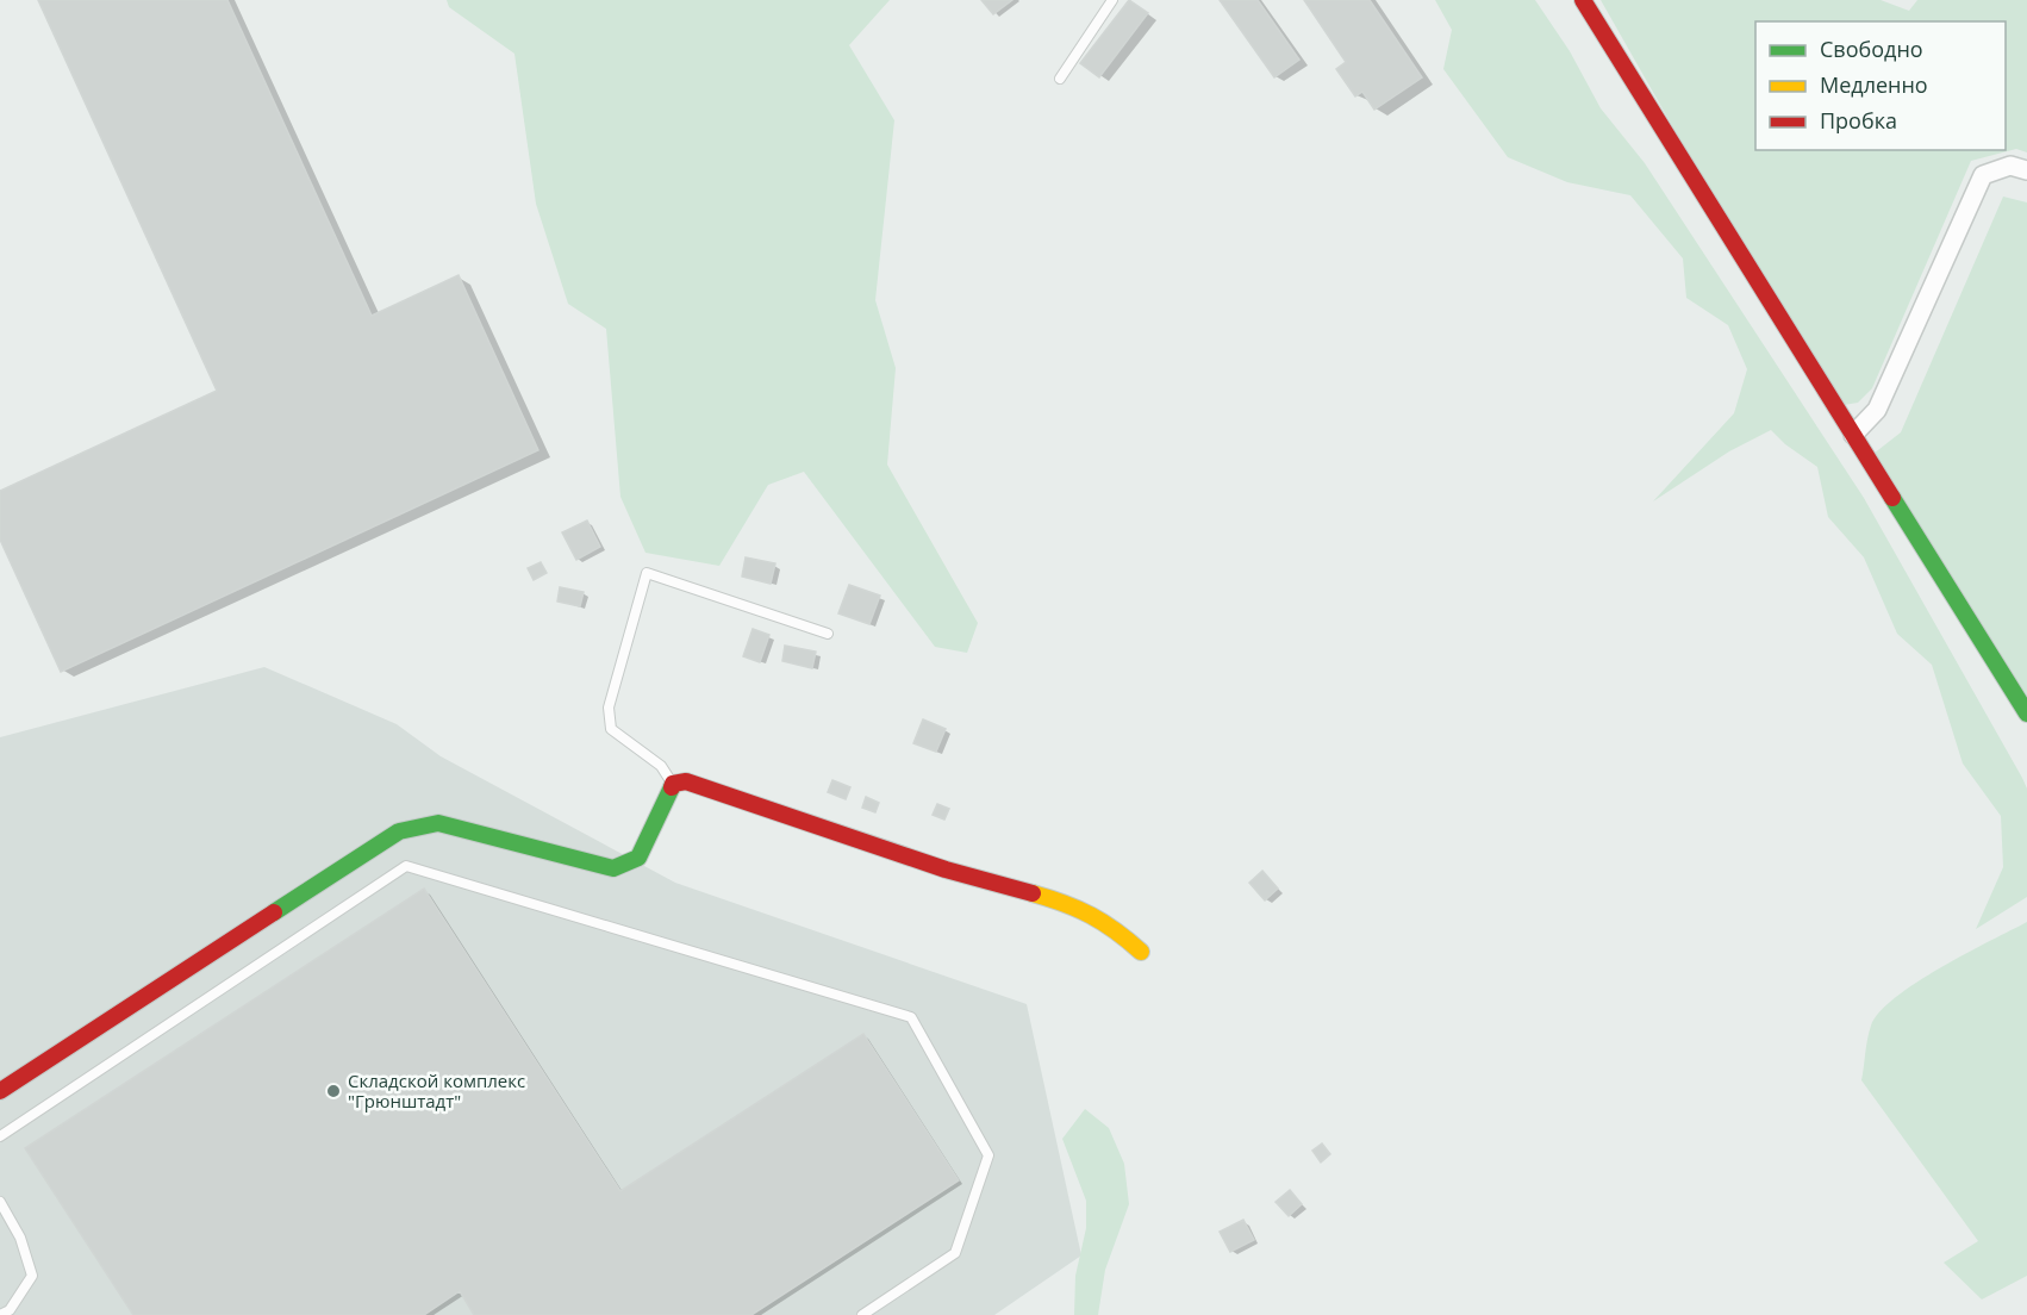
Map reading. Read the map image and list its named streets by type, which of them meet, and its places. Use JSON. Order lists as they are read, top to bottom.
{
  "places": ["Складской комплекс \"Грюнштадт\""],
  "legend": ["Свободно", "Медленно", "Пробка"]
}
